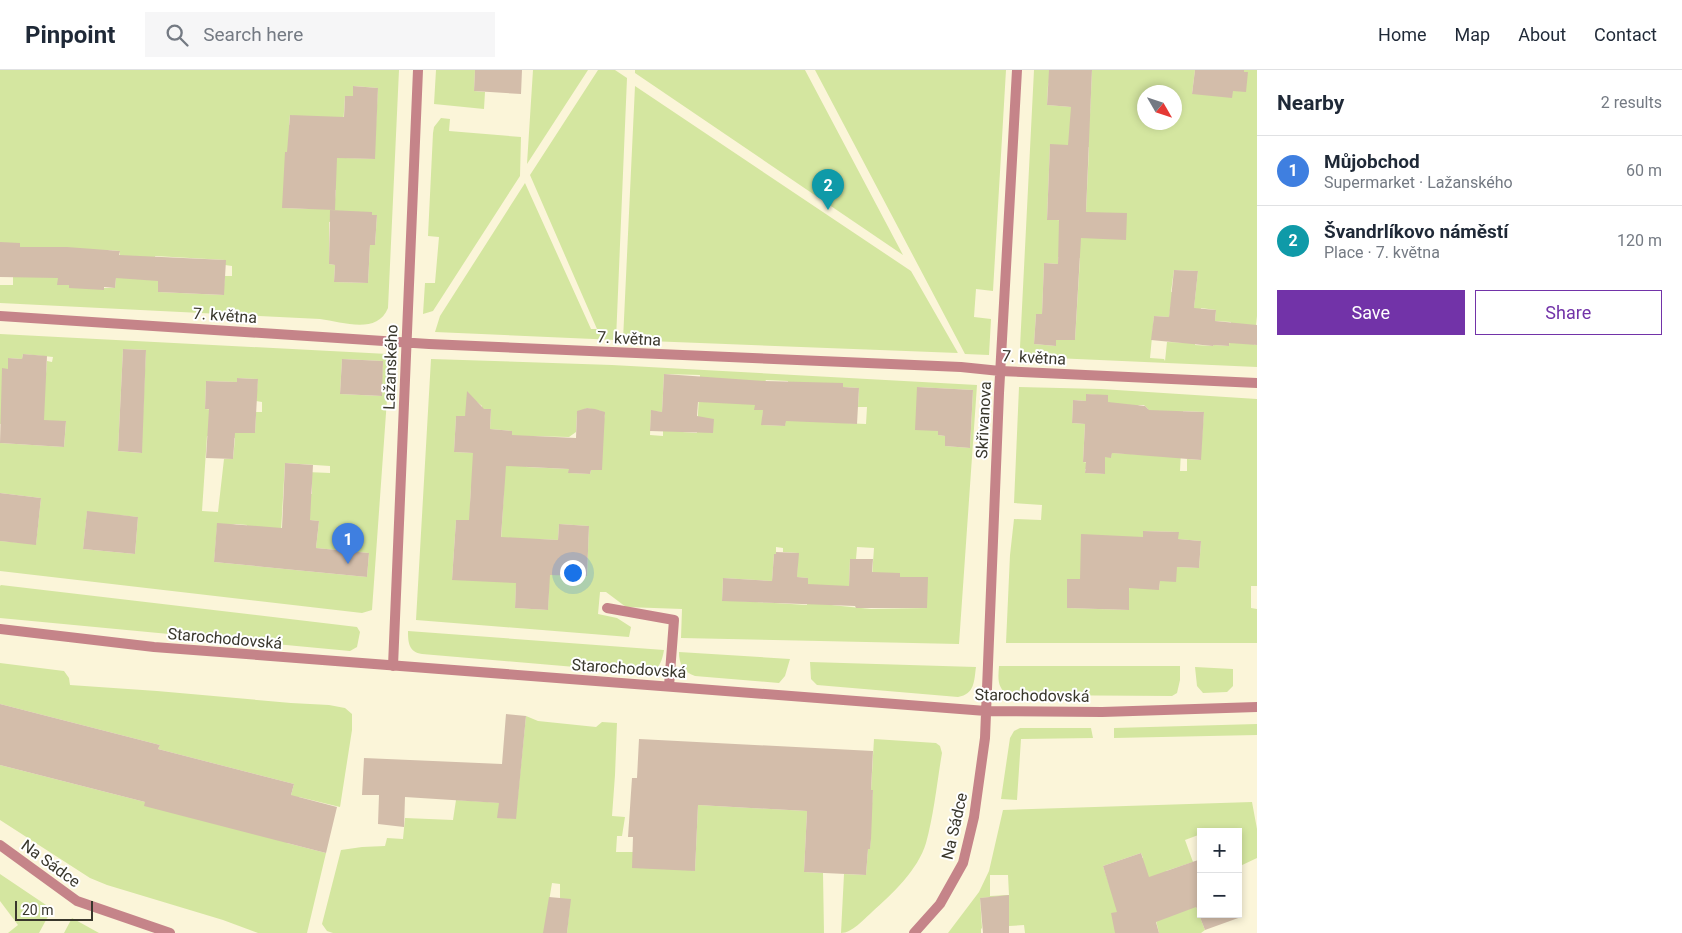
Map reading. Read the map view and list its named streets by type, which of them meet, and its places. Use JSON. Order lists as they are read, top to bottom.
{
  "streets": {
    "street": [
      "7. května",
      "Lažanského",
      "Skřivanova",
      "Starochodovská",
      "Na Sádce"
    ]
  },
  "crossings": [
    ["7. května", "Lažanského"],
    ["7. května", "Skřivanova"],
    ["Lažanského", "Starochodovská"],
    ["Skřivanova", "Starochodovská"],
    ["Skřivanova", "Na Sádce"],
    ["Starochodovská", "Na Sádce"]
  ],
  "scale_bar": "20 m",
  "north": "bottom right",
  "page": {
    "header": "Pinpoint",
    "search": "Search here",
    "nav": [
      "Home",
      "Map",
      "About",
      "Contact"
    ],
    "heading": ["Nearby", "2 results"],
    "list": [
      {
        "mark": "1",
        "name": "Můjobchod",
        "note": "Supermarket · Lažanského",
        "value": "60 m"
      },
      {
        "mark": "2",
        "name": "Švandrlíkovo náměstí",
        "note": "Place · 7. května",
        "value": "120 m"
      }
    ],
    "pins": ["2", "1"],
    "buttons": ["Save", "Share"],
    "map_buttons": ["+", "−"],
    "scale": "20 m"
  }
}
